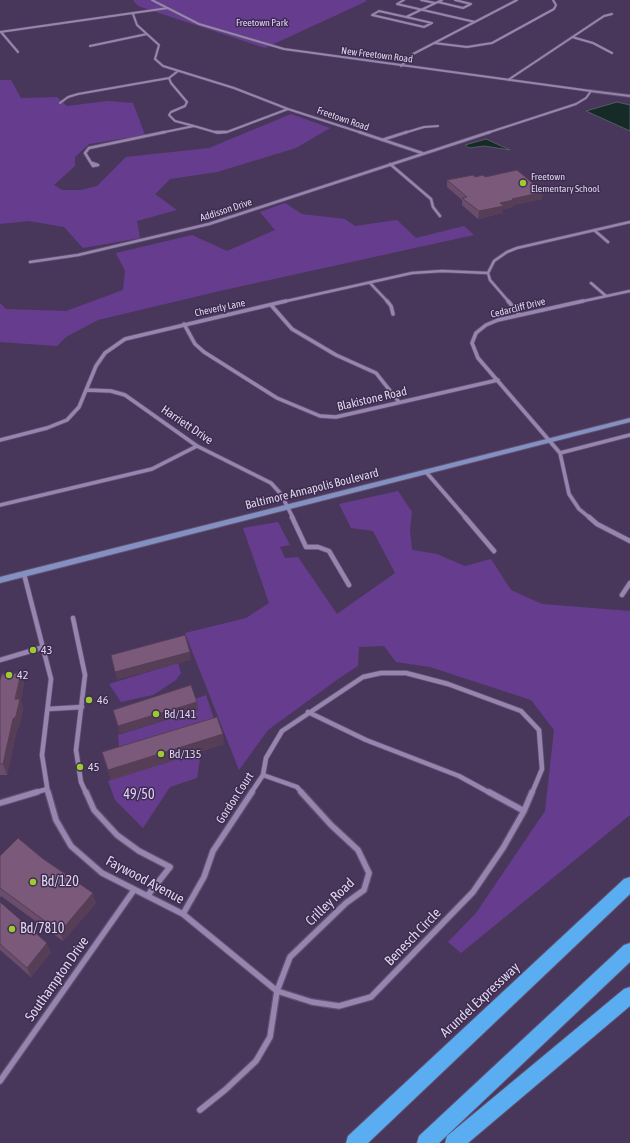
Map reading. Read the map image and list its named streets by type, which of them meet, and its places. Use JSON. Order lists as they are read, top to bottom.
{
  "streets": {
    "highway": ["Arundel Expressway"],
    "main road": ["Baltimore Annapolis Boulevard"],
    "street": [
      "New Freetown Road",
      "Freetown Road",
      "Addisson Drive",
      "Cheverly Lane",
      "Cedarcliff Drive",
      "Blakistone Road",
      "Harriett Drive",
      "Gordon Court",
      "Faywood Avenue",
      "Crilley Road",
      "Benesch Circle",
      "Southampton Drive"
    ]
  },
  "crossings": [
    ["Freetown Road", "Addisson Drive"],
    ["Cheverly Lane", "Blakistone Road"],
    ["Cheverly Lane", "Harriett Drive"],
    ["Cedarcliff Drive", "Blakistone Road"],
    ["Cedarcliff Drive", "Baltimore Annapolis Boulevard"],
    ["Harriett Drive", "Baltimore Annapolis Boulevard"],
    ["Baltimore Annapolis Boulevard", "Faywood Avenue"],
    ["Gordon Court", "Faywood Avenue"],
    ["Gordon Court", "Crilley Road"],
    ["Gordon Court", "Benesch Circle"],
    ["Faywood Avenue", "Crilley Road"],
    ["Faywood Avenue", "Benesch Circle"],
    ["Faywood Avenue", "Southampton Drive"],
    ["Crilley Road", "Benesch Circle"]
  ],
  "parks": ["Freetown Park", "49/50"],
  "places": [
    "Freetown Elementary School",
    "43",
    "42",
    "46",
    "Bd/141",
    "Bd/135",
    "45",
    "Bd/120",
    "Bd/7810"
  ]
}
